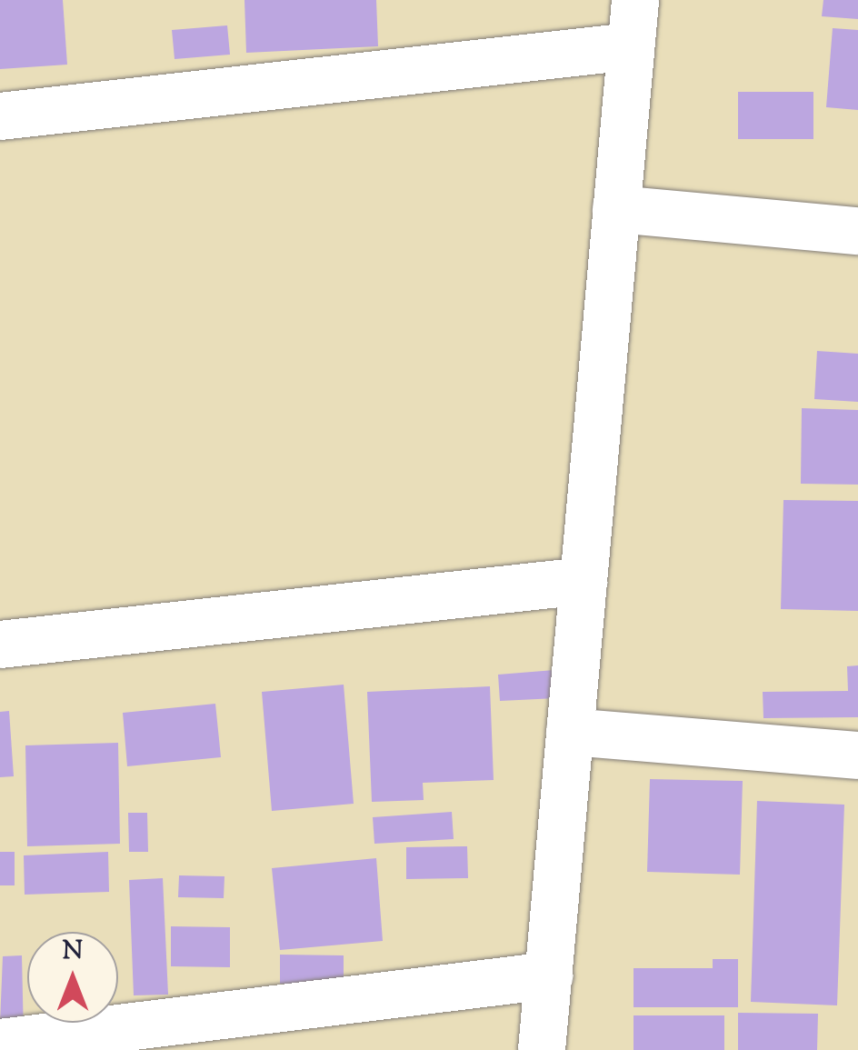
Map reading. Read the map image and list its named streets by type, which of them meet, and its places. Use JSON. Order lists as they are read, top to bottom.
{
  "north": "top"
}
